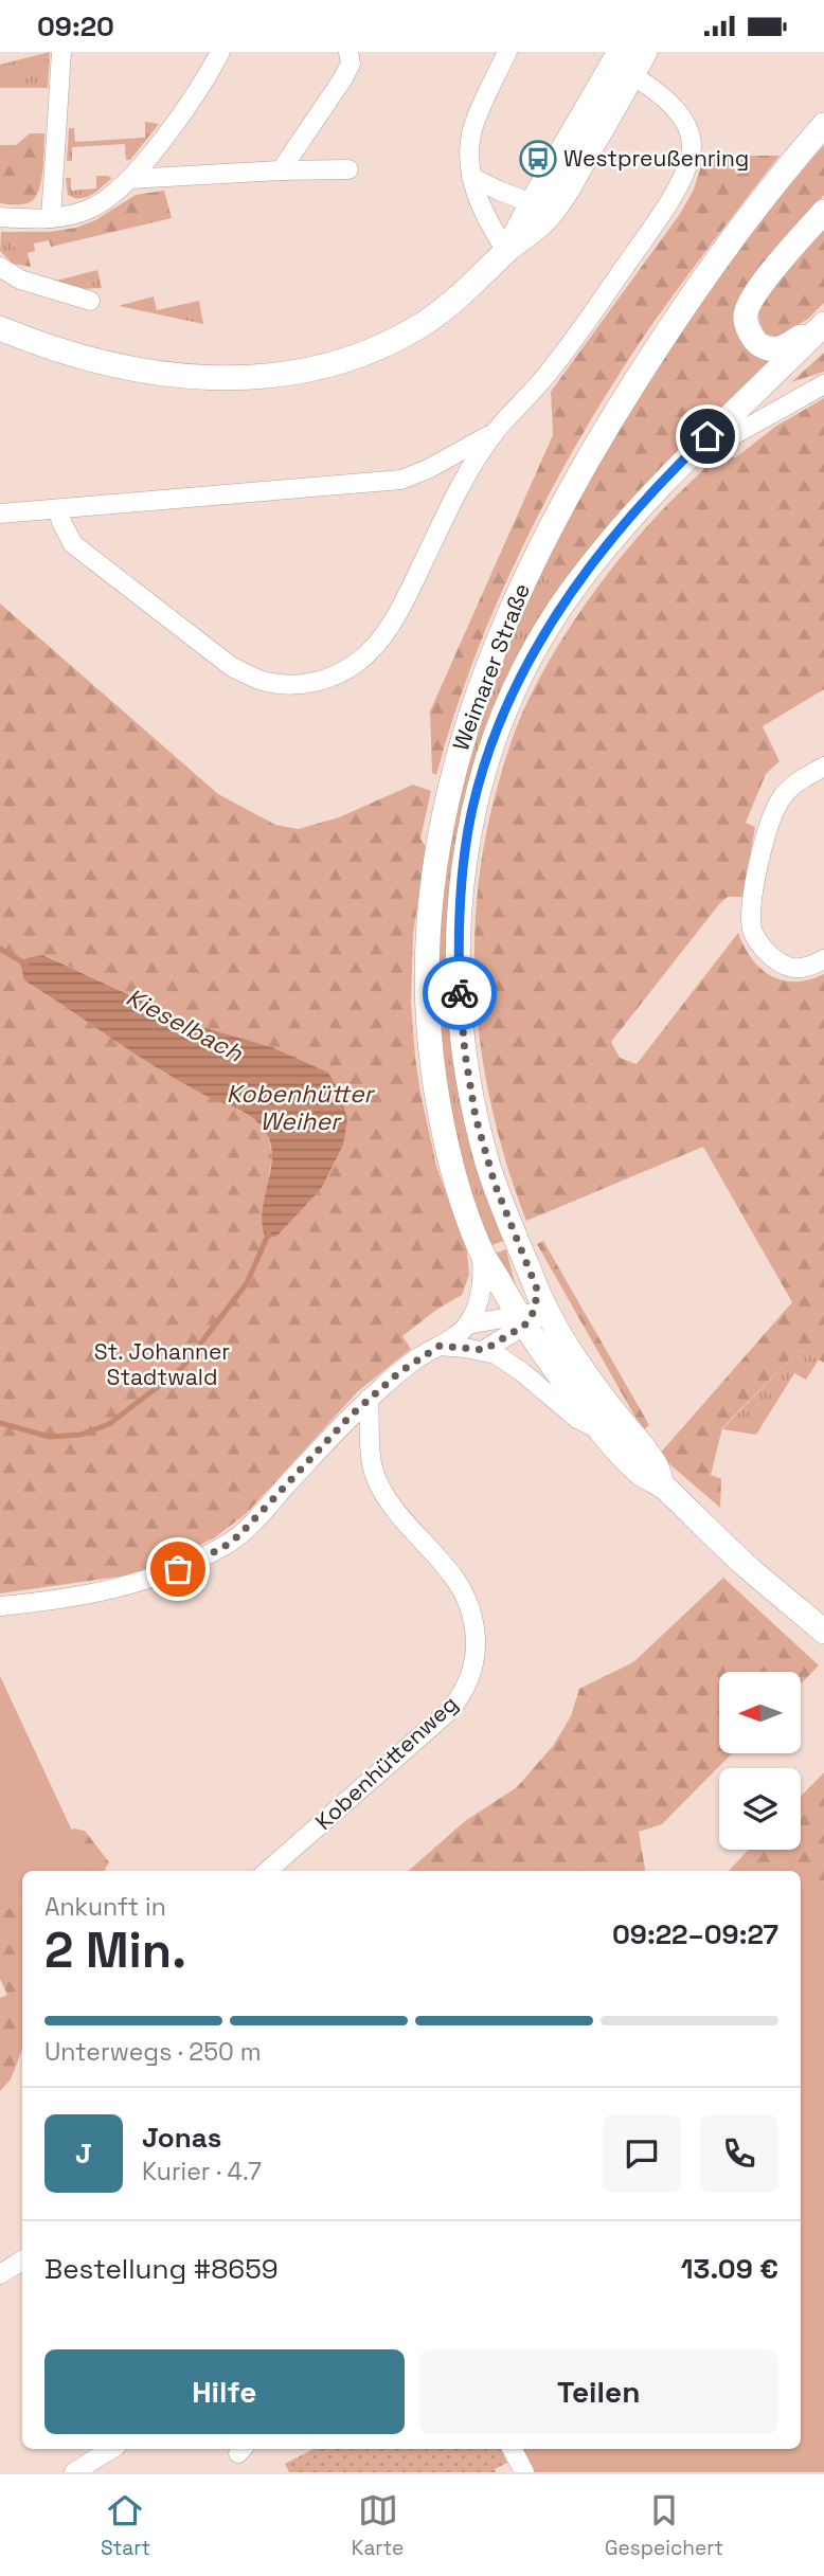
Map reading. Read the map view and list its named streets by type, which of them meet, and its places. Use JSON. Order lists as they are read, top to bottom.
{
  "streets": {
    "street": ["Weimarer Straße", "Kobenhüttenweg"]
  },
  "water": ["Kieselbach", "Kobenhütter Weiher"],
  "parks": ["St. Johanner Stadtwald"],
  "places": {
    "bus stop": ["Westpreußenring"]
  },
  "north": "left",
  "page": {
    "status": "09:20",
    "heading": ["2 Min.", "Ankunft in", "09:22–09:27"],
    "panel": [
      "Jonas",
      "Kurier · 4.7",
      "Bestellung #8659",
      "13.09 €"
    ],
    "bar": "Unterwegs · 250 m",
    "round": "J",
    "buttons": ["Hilfe", "Teilen"],
    "tabs": ["Start", "Karte", "Gespeichert"]
  }
}
